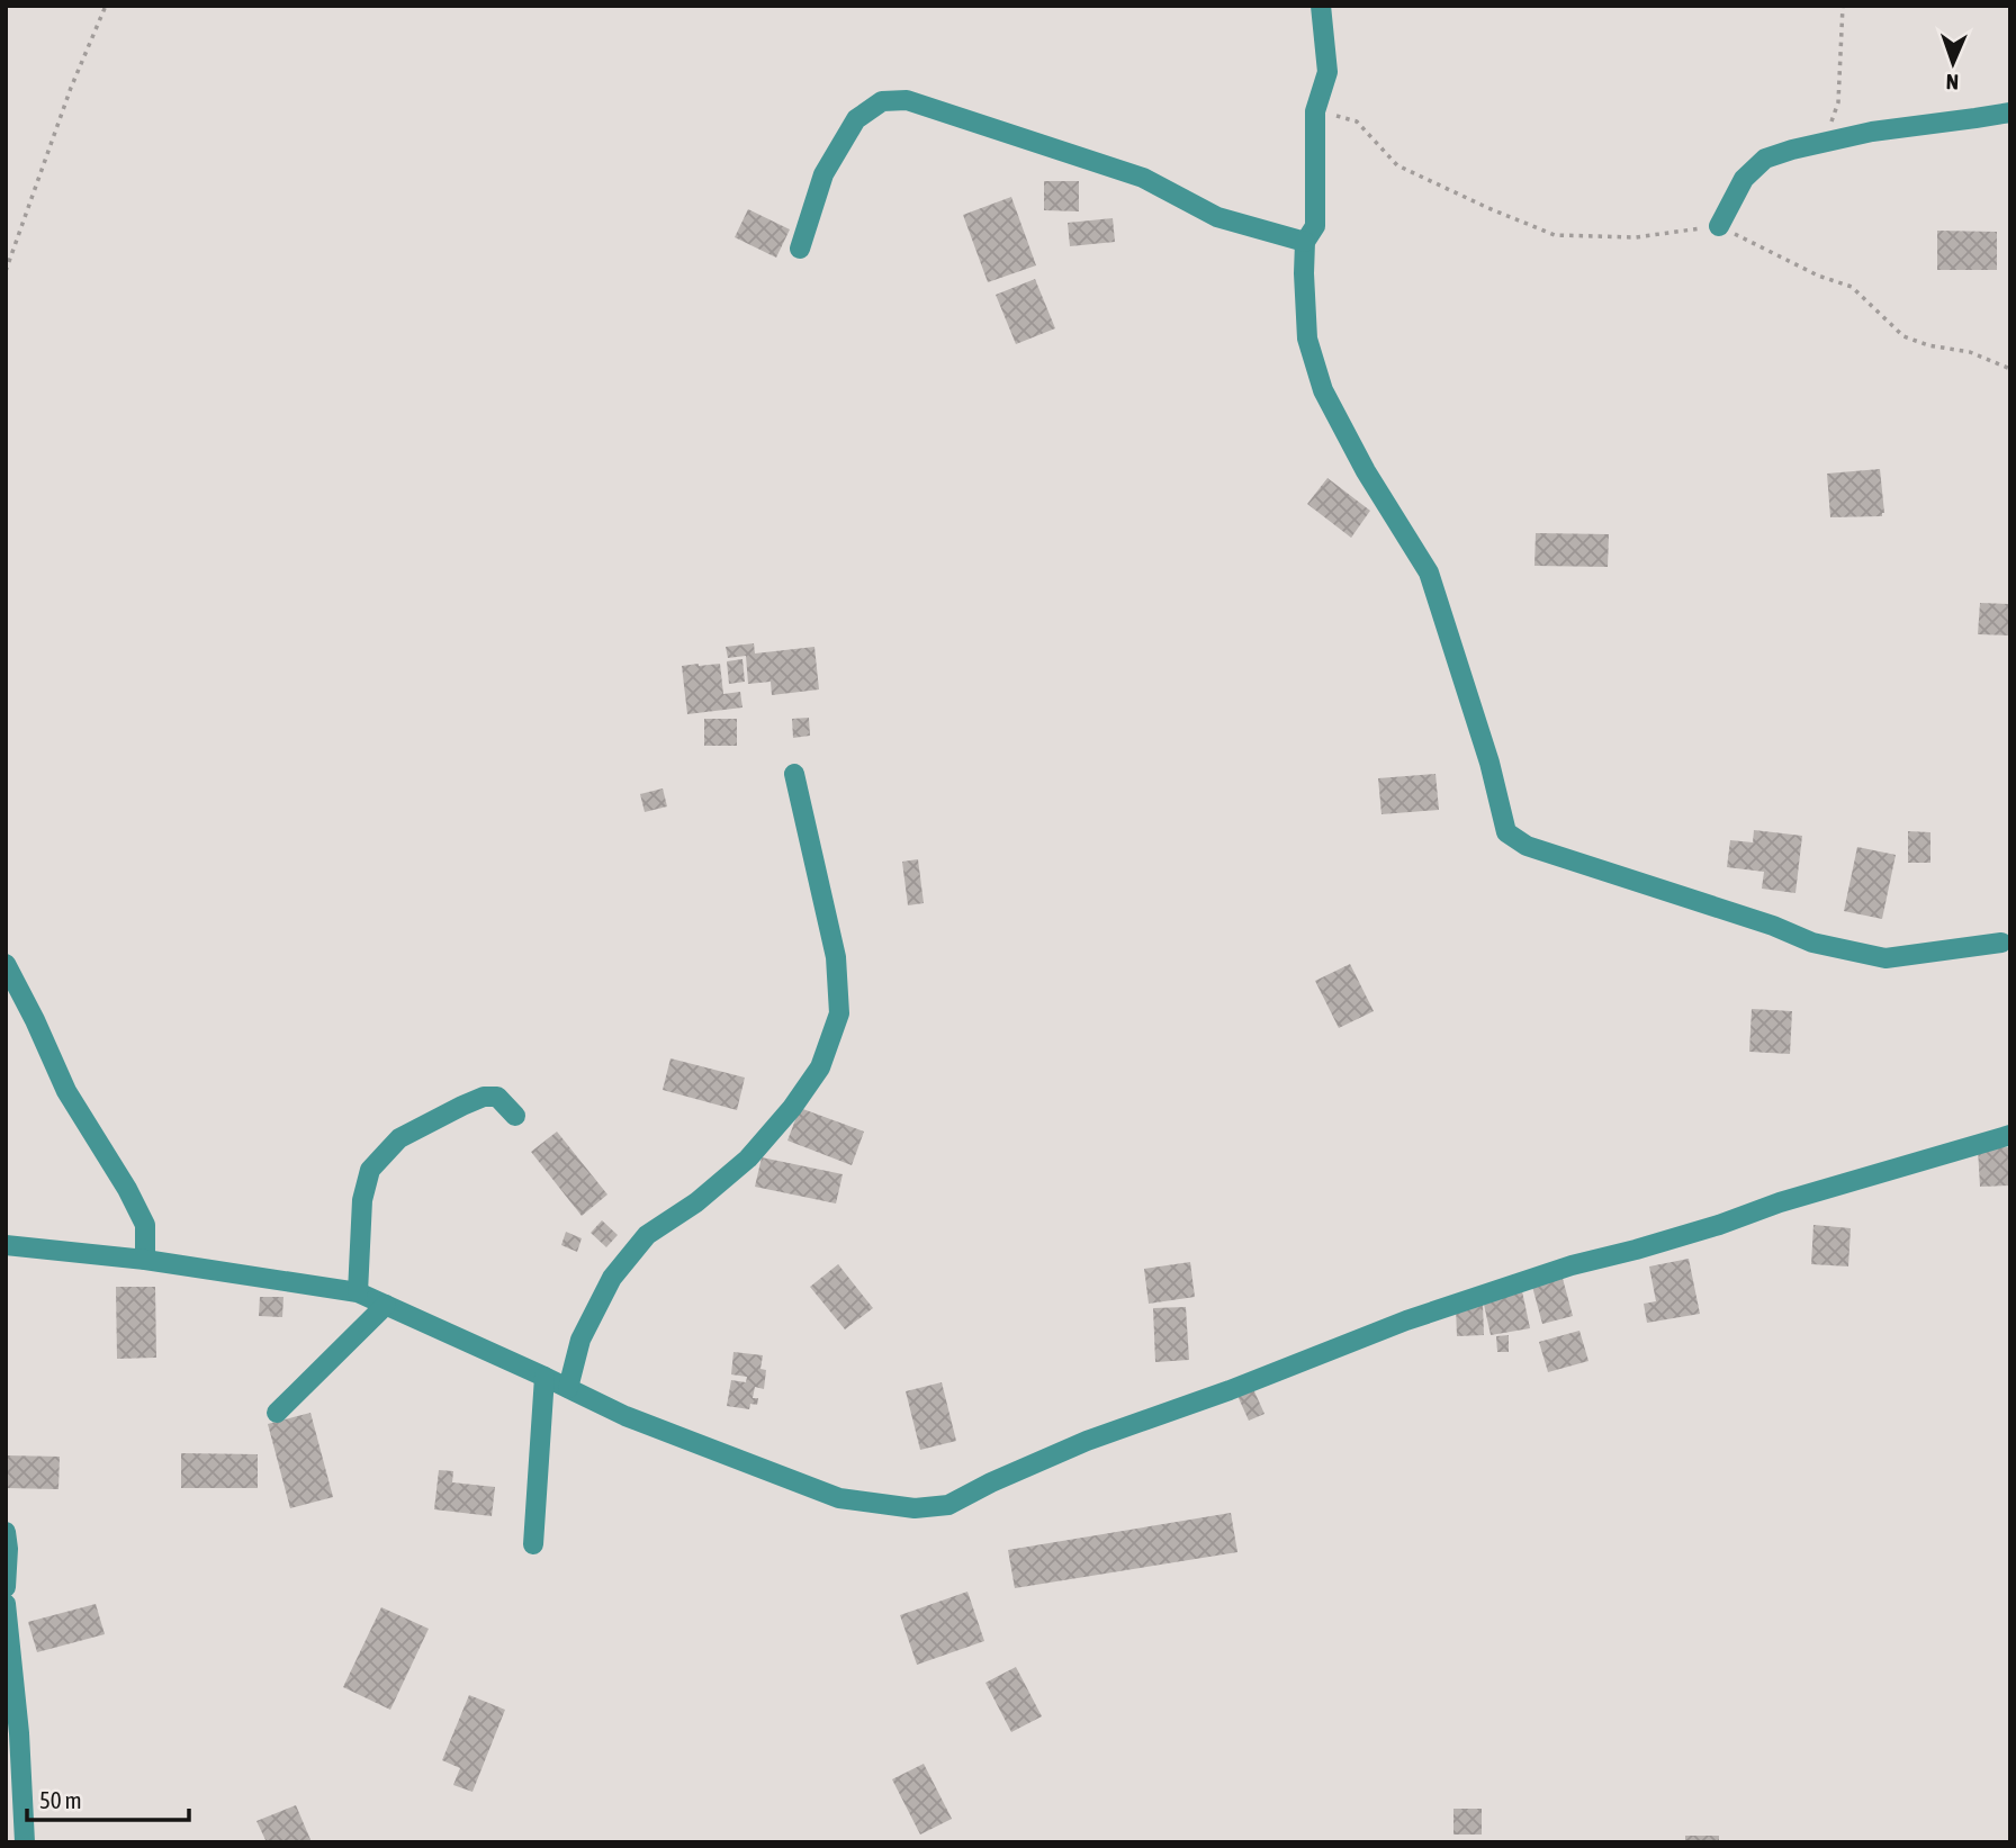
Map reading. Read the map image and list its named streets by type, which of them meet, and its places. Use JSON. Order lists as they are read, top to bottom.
{
  "scale_bar": "50 m",
  "north": "bottom"
}
